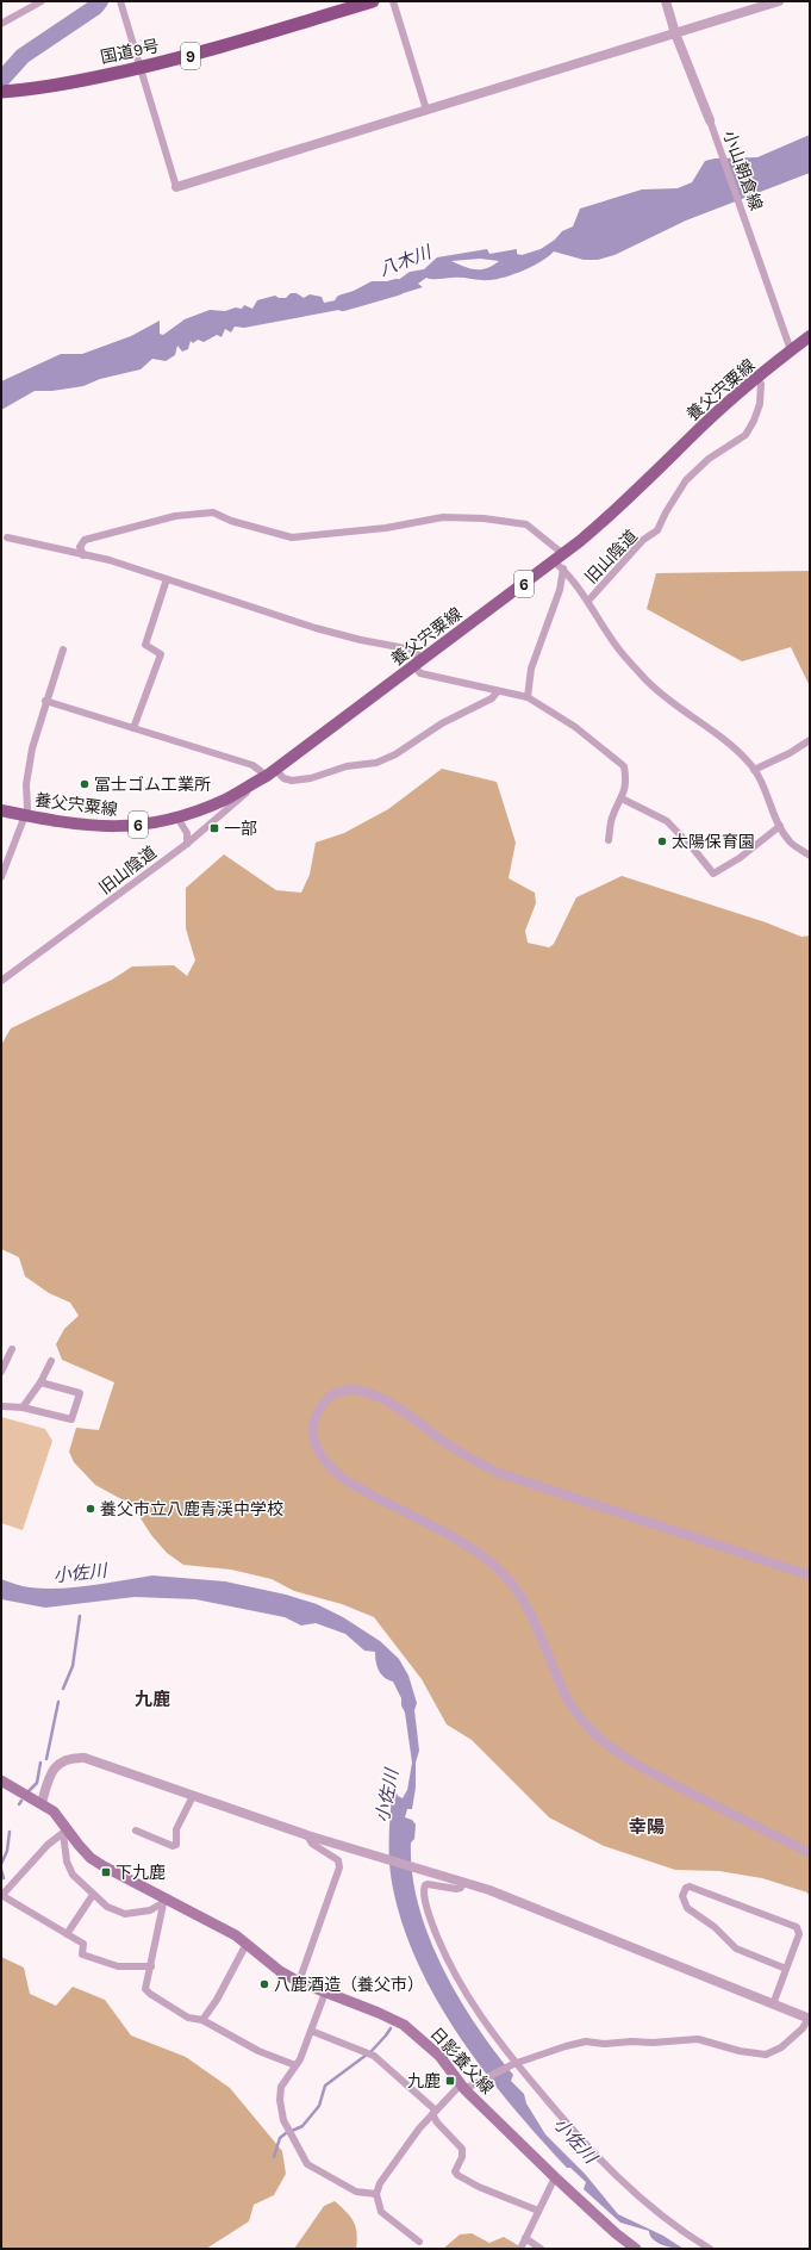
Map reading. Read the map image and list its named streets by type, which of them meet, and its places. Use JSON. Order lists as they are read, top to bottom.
{
  "streets": {
    "highway": ["国道9号", "9"],
    "main road": ["養父宍粟線", "6", "日影養父線"],
    "street": ["小山朝倉線", "旧山陰道"]
  },
  "crossings": [
    ["小山朝倉線", "養父宍粟線"],
    ["養父宍粟線", "旧山陰道"]
  ],
  "districts": ["九鹿", "幸陽"],
  "water": ["八木川", "小佐川"],
  "places": {
    "other": [
      "冨士ゴム工業所",
      "太陽保育園",
      "養父市立八鹿青渓中学校",
      "八鹿酒造（養父市）"
    ],
    "transit": ["一部", "下九鹿", "九鹿"]
  }
}
